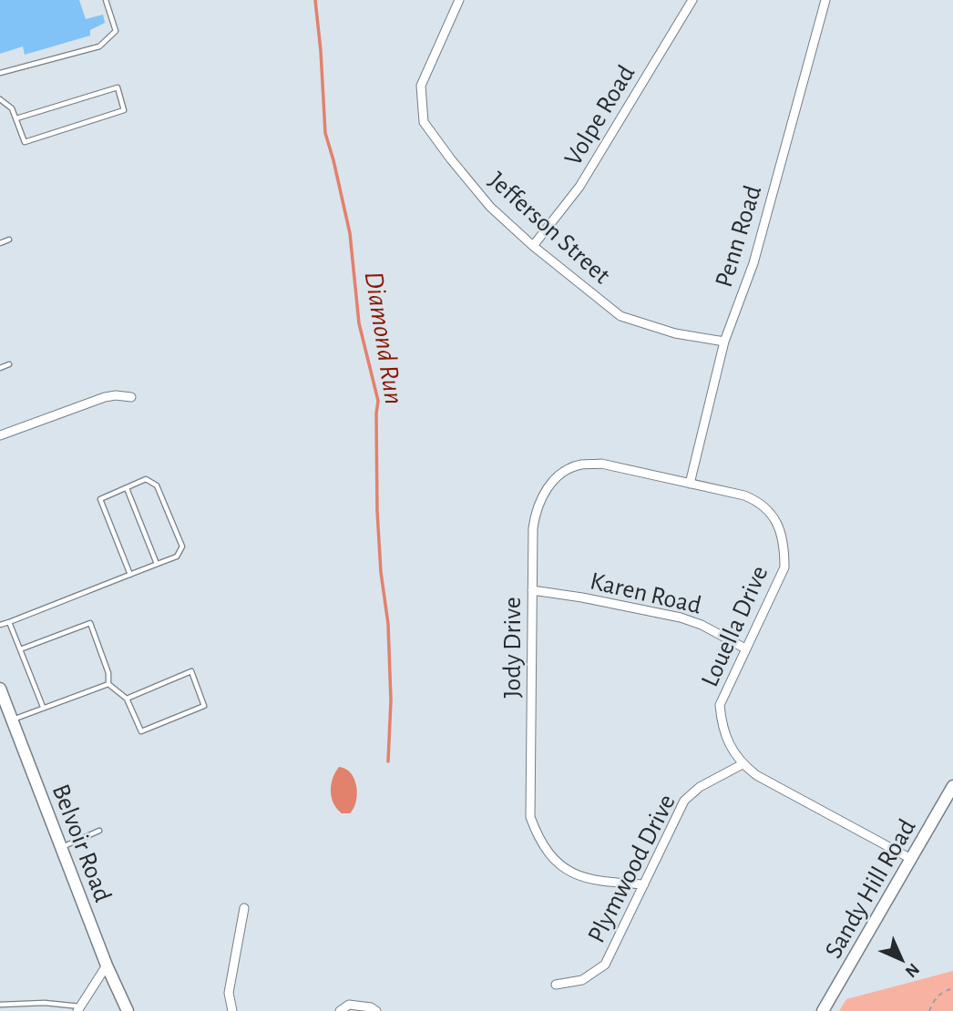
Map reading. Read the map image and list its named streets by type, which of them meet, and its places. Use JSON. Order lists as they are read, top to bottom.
{
  "streets": {
    "street": [
      "Volpe Road",
      "Jefferson Street",
      "Penn Road",
      "Karen Road",
      "Louella Drive",
      "Jody Drive",
      "Belvoir Road",
      "Plymwood Drive",
      "Sandy Hill Road"
    ]
  },
  "crossings": [
    ["Volpe Road", "Jefferson Street"],
    ["Jefferson Street", "Penn Road"],
    ["Penn Road", "Louella Drive"],
    ["Penn Road", "Jody Drive"],
    ["Karen Road", "Louella Drive"],
    ["Karen Road", "Jody Drive"],
    ["Louella Drive", "Jody Drive"],
    ["Louella Drive", "Plymwood Drive"],
    ["Jody Drive", "Plymwood Drive"]
  ],
  "water": ["Diamond Run"],
  "north": "bottom right"
}
